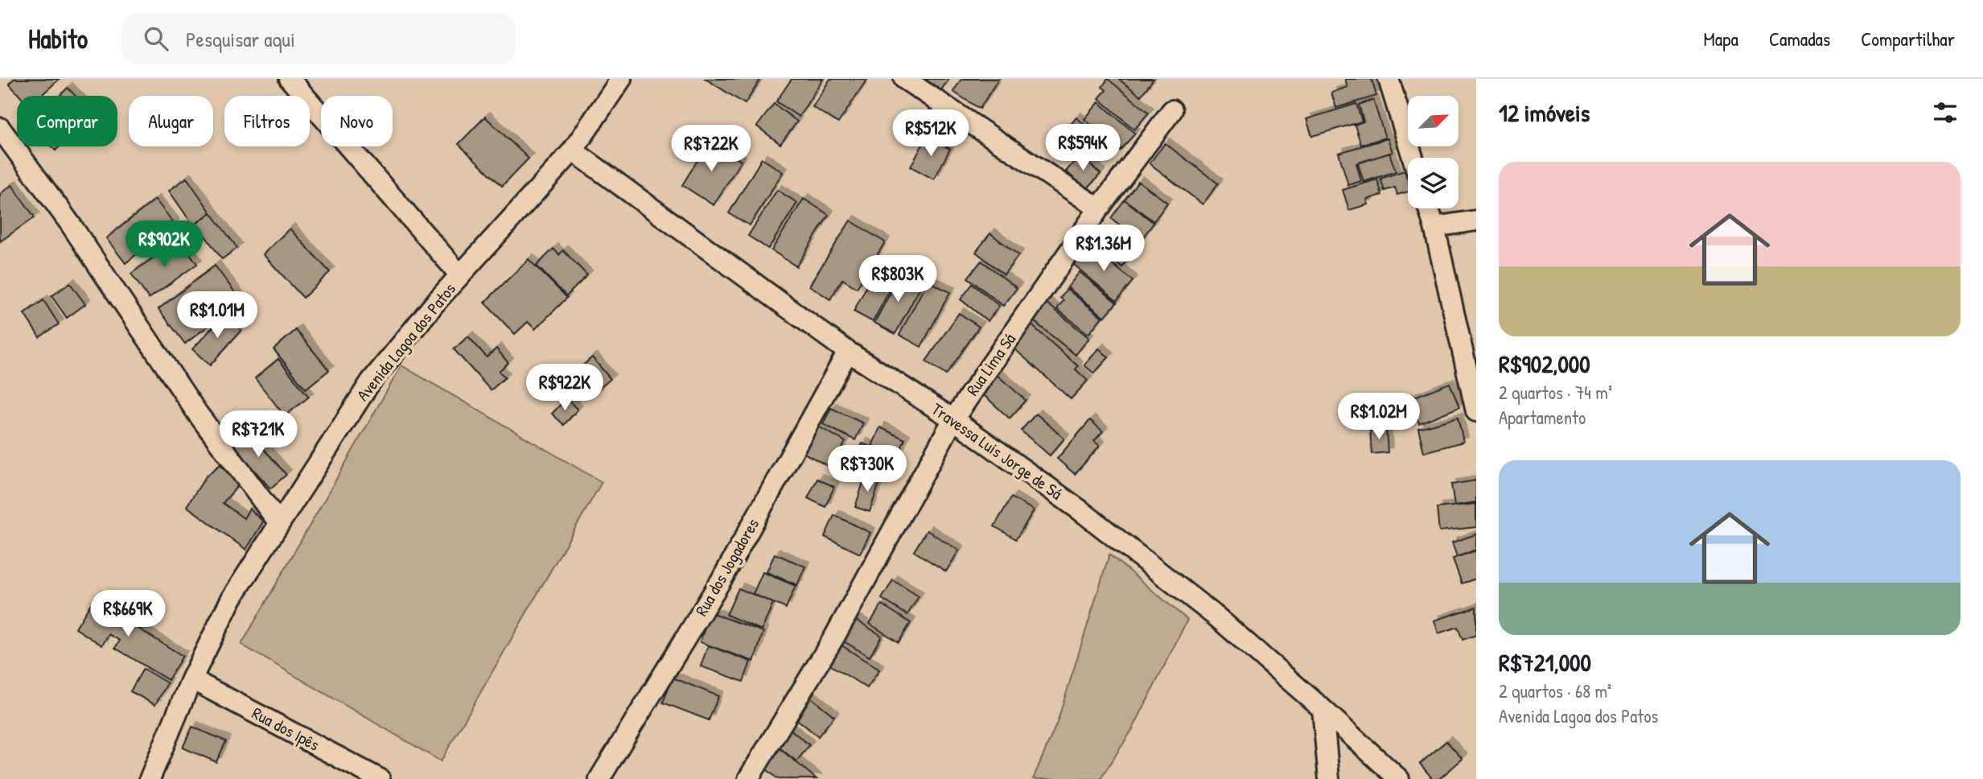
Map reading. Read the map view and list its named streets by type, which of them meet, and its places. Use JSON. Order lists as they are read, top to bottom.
{
  "streets": {
    "street": [
      "Avenida Lagoa dos Patos",
      "Rua Lima Sá",
      "Travessa Luis Jorge de Sá",
      "Rua dos Jogadores",
      "Rua dos Ipês"
    ]
  },
  "crossings": [
    ["Avenida Lagoa dos Patos", "Travessa Luis Jorge de Sá"],
    ["Avenida Lagoa dos Patos", "Rua dos Ipês"],
    ["Rua Lima Sá", "Travessa Luis Jorge de Sá"],
    ["Travessa Luis Jorge de Sá", "Rua dos Jogadores"]
  ],
  "north": "top right",
  "page": {
    "header": "Habito",
    "search": "Pesquisar aqui",
    "nav": ["Mapa", "Camadas", "Compartilhar"],
    "heading": "12 imóveis",
    "chip": [
      "Comprar",
      "Alugar",
      "Filtros",
      "Novo"
    ],
    "price": [
      "R$512K",
      "R$594K",
      "R$722K",
      "R$902K",
      "R$1.36M",
      "R$803K",
      "R$1.01M",
      "R$922K",
      "R$1.02M",
      "R$721K",
      "R$730K",
      "R$669K"
    ],
    "list": [
      {
        "name": "R$902,000",
        "note": "2 quartos · 74 m² · Apartamento"
      },
      {
        "name": "R$721,000",
        "note": "2 quartos · 68 m² · Avenida Lagoa dos Patos"
      }
    ]
  }
}
